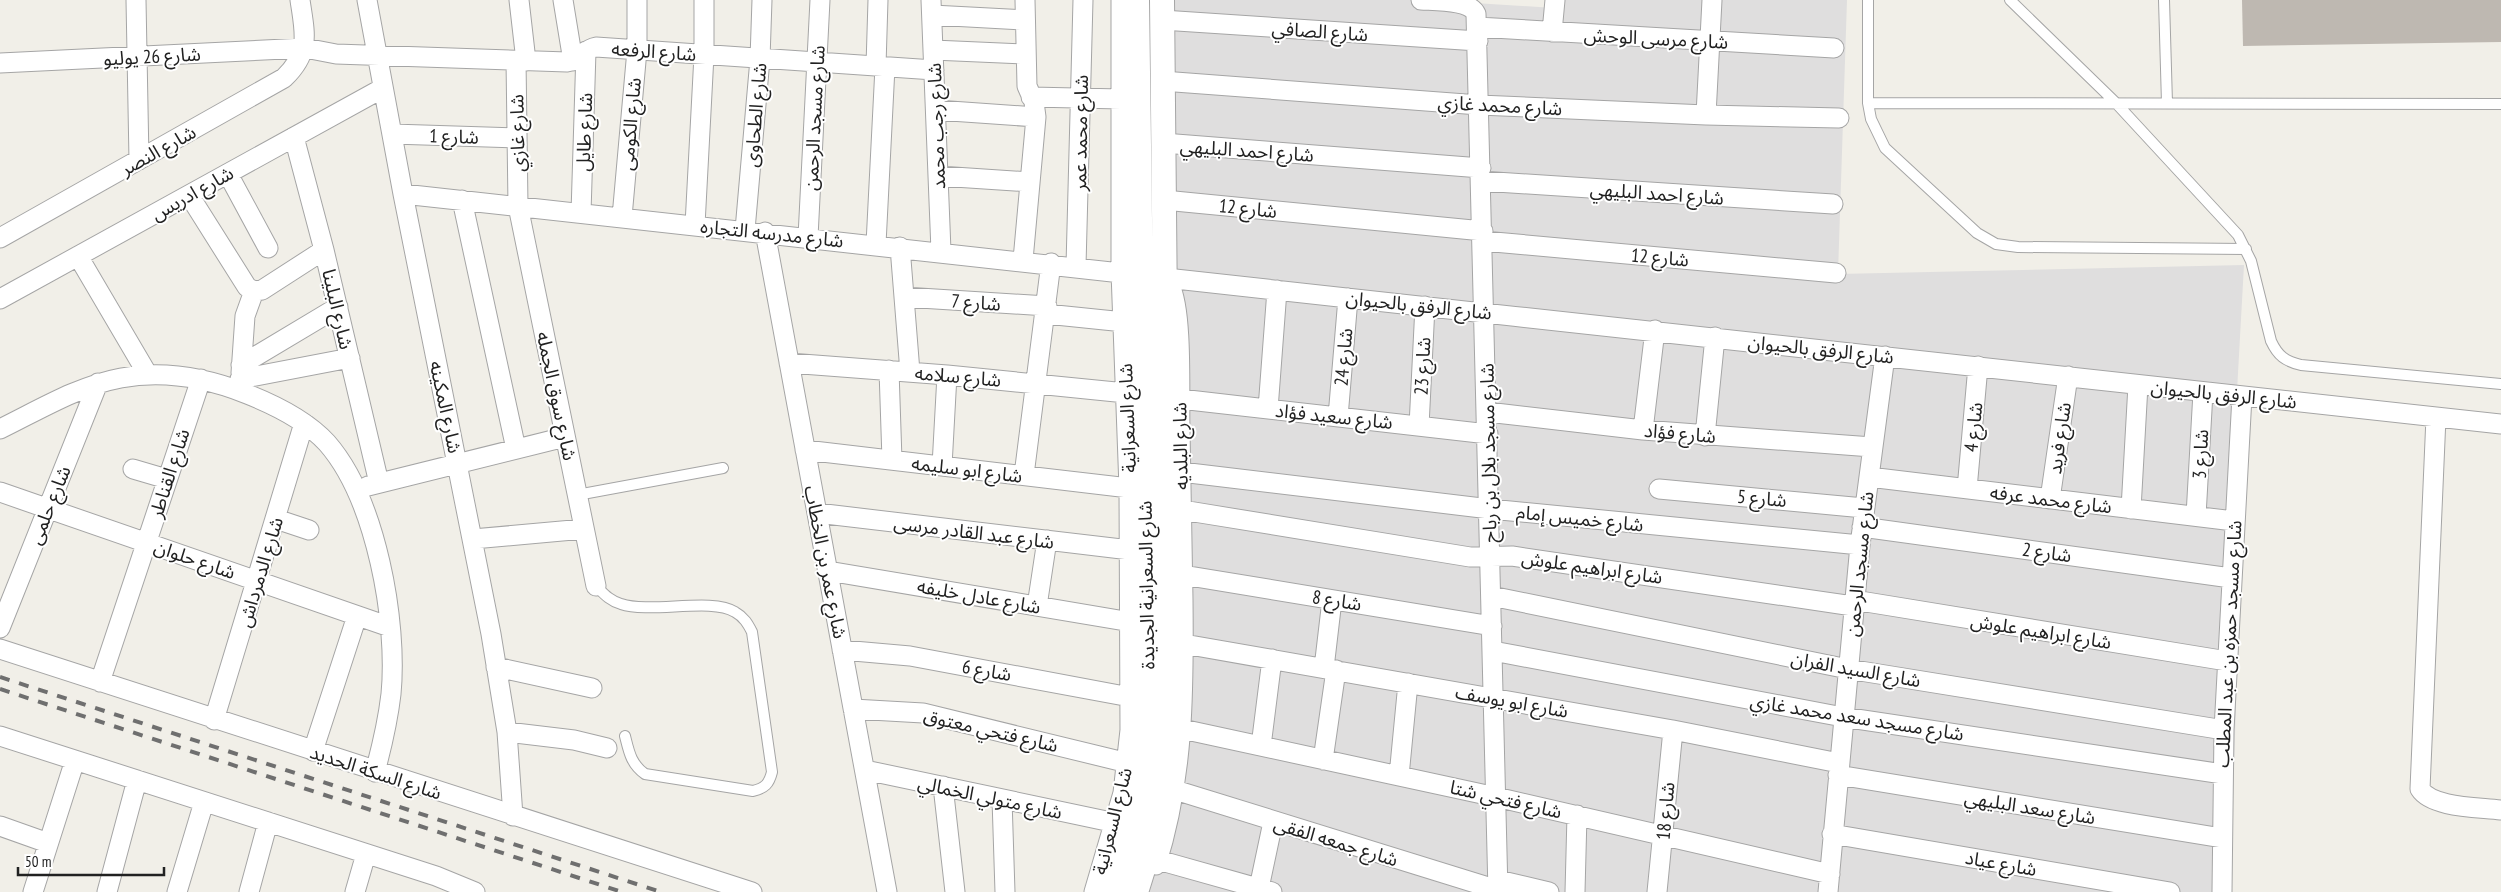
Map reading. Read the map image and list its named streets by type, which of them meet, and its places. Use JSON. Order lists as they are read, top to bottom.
{
  "streets": {
    "street": [
      "شارع الصافي",
      "شارع مرسى الوحش",
      "شارع الرفعه",
      "شارع 26 يوليو",
      "شارع محمد غازي",
      "شارع الطحاوى",
      "شارع مسجد الرحمن",
      "شارع الكومى",
      "شارع رجب محمد",
      "شارع طايل",
      "شارع غازي",
      "شارع محمد عمر",
      "شارع 1",
      "شارع النصر",
      "شارع احمد البليهي",
      "شارع ادريس",
      "شارع 12",
      "شارع مدرسه التجاره",
      "شارع 7",
      "شارع الرفق بالحيوان",
      "شارع البلينا",
      "شارع 24",
      "شارع 23",
      "شارع سلامه",
      "شارع سوق الجمله",
      "شارع المكينه",
      "شارع سعيد فؤاد",
      "شارع السعرانية",
      "شارع 4",
      "شارع فؤاد",
      "شارع فريد",
      "شارع البلديه",
      "شارع مسجد بلال بن رباح",
      "شارع 3",
      "شارع ابو سليمه",
      "شارع القناطر",
      "شارع 5",
      "شارع محمد عرفه",
      "شارع حلمى",
      "شارع خميس إمام",
      "شارع عبد القادر مرسى",
      "شارع 2",
      "شارع حلوان",
      "شارع عمر بن الخطاب",
      "شارع ابراهيم علوش",
      "شارع الدمرداش",
      "شارع السعرانية الجديدة",
      "شارع عادل خليفه",
      "شارع 8",
      "شارع مسجد حمزه بن عبد المطلب",
      "شارع السيد الفران",
      "شارع 6",
      "شارع ابو يوسف",
      "شارع مسجد سعد محمد غازي",
      "شارع فتحي معتوق",
      "شارع السكة الحديد",
      "شارع متولي الخمالي",
      "شارع فتحي شتا",
      "شارع سعد البليهي",
      "شارع 18",
      "شارع جمعه الفقى",
      "شارع عياد"
    ]
  },
  "crossings": [
    ["شارع الصافي", "شارع مرسى الوحش"],
    ["شارع الصافي", "شارع البلديه"],
    ["شارع الصافي", "شارع مسجد بلال بن رباح"],
    ["شارع مرسى الوحش", "شارع مسجد بلال بن رباح"],
    ["شارع الرفعه", "شارع 26 يوليو"],
    ["شارع الرفعه", "شارع الطحاوى"],
    ["شارع الرفعه", "شارع مسجد الرحمن"],
    ["شارع الرفعه", "شارع الكومى"],
    ["شارع الرفعه", "شارع رجب محمد"],
    ["شارع الرفعه", "شارع طايل"],
    ["شارع الرفعه", "شارع غازي"],
    ["شارع الرفعه", "شارع المكينه"],
    ["شارع 26 يوليو", "شارع النصر"],
    ["شارع 26 يوليو", "شارع المكينه"],
    ["شارع محمد غازي", "شارع البلديه"],
    ["شارع محمد غازي", "شارع مسجد بلال بن رباح"],
    ["شارع الطحاوى", "شارع مدرسه التجاره"],
    ["شارع مسجد الرحمن", "شارع مدرسه التجاره"],
    ["شارع مسجد الرحمن", "شارع الرفق بالحيوان"],
    ["شارع مسجد الرحمن", "شارع فؤاد"],
    ["شارع مسجد الرحمن", "شارع 5"],
    ["شارع مسجد الرحمن", "شارع محمد عرفه"],
    ["شارع مسجد الرحمن", "شارع خميس إمام"],
    ["شارع مسجد الرحمن", "شارع 2"],
    ["شارع مسجد الرحمن", "شارع ابراهيم علوش"],
    ["شارع مسجد الرحمن", "شارع السيد الفران"],
    ["شارع مسجد الرحمن", "شارع ابو يوسف"],
    ["شارع مسجد الرحمن", "شارع مسجد سعد محمد غازي"],
    ["شارع مسجد الرحمن", "شارع فتحي شتا"],
    ["شارع مسجد الرحمن", "شارع سعد البليهي"],
    ["شارع مسجد الرحمن", "شارع عياد"],
    ["شارع الكومى", "شارع مدرسه التجاره"],
    ["شارع رجب محمد", "شارع مدرسه التجاره"],
    ["شارع طايل", "شارع مدرسه التجاره"],
    ["شارع غازي", "شارع 1"],
    ["شارع غازي", "شارع مدرسه التجاره"],
    ["شارع غازي", "شارع سوق الجمله"],
    ["شارع محمد عمر", "شارع مدرسه التجاره"],
    ["شارع 1", "شارع المكينه"],
    ["شارع احمد البليهي", "شارع البلديه"],
    ["شارع احمد البليهي", "شارع مسجد بلال بن رباح"],
    ["شارع ادريس", "شارع البلينا"],
    ["شارع ادريس", "شارع المكينه"],
    ["شارع 12", "شارع البلديه"],
    ["شارع 12", "شارع مسجد بلال بن رباح"],
    ["شارع مدرسه التجاره", "شارع الرفق بالحيوان"],
    ["شارع مدرسه التجاره", "شارع سوق الجمله"],
    ["شارع مدرسه التجاره", "شارع المكينه"],
    ["شارع مدرسه التجاره", "شارع السعرانية"],
    ["شارع مدرسه التجاره", "شارع البلديه"],
    ["شارع مدرسه التجاره", "شارع عمر بن الخطاب"],
    ["شارع مدرسه التجاره", "شارع السعرانية الجديدة"],
    ["شارع 7", "شارع السعرانية"],
    ["شارع الرفق بالحيوان", "شارع 24"],
    ["شارع الرفق بالحيوان", "شارع 23"],
    ["شارع الرفق بالحيوان", "شارع السعرانية"],
    ["شارع الرفق بالحيوان", "شارع 4"],
    ["شارع الرفق بالحيوان", "شارع فريد"],
    ["شارع الرفق بالحيوان", "شارع البلديه"],
    ["شارع الرفق بالحيوان", "شارع مسجد بلال بن رباح"],
    ["شارع الرفق بالحيوان", "شارع 3"],
    ["شارع الرفق بالحيوان", "شارع السعرانية الجديدة"],
    ["شارع الرفق بالحيوان", "شارع مسجد حمزه بن عبد المطلب"],
    ["شارع 24", "شارع سعيد فؤاد"],
    ["شارع 23", "شارع سعيد فؤاد"],
    ["شارع سلامه", "شارع السعرانية"],
    ["شارع سلامه", "شارع عمر بن الخطاب"],
    ["شارع المكينه", "شارع السكة الحديد"],
    ["شارع سعيد فؤاد", "شارع البلديه"],
    ["شارع سعيد فؤاد", "شارع مسجد بلال بن رباح"],
    ["شارع السعرانية", "شارع البلديه"],
    ["شارع السعرانية", "شارع ابو سليمه"],
    ["شارع السعرانية", "شارع عبد القادر مرسى"],
    ["شارع السعرانية", "شارع السعرانية الجديدة"],
    ["شارع السعرانية", "شارع عادل خليفه"],
    ["شارع السعرانية", "شارع 6"],
    ["شارع السعرانية", "شارع فتحي معتوق"],
    ["شارع السعرانية", "شارع متولي الخمالي"],
    ["شارع 4", "شارع محمد عرفه"],
    ["شارع فؤاد", "شارع مسجد بلال بن رباح"],
    ["شارع فريد", "شارع محمد عرفه"],
    ["شارع البلديه", "شارع خميس إمام"],
    ["شارع البلديه", "شارع ابراهيم علوش"],
    ["شارع البلديه", "شارع السعرانية الجديدة"],
    ["شارع البلديه", "شارع 8"],
    ["شارع البلديه", "شارع ابو يوسف"],
    ["شارع البلديه", "شارع فتحي شتا"],
    ["شارع البلديه", "شارع جمعه الفقى"],
    ["شارع مسجد بلال بن رباح", "شارع خميس إمام"],
    ["شارع مسجد بلال بن رباح", "شارع ابراهيم علوش"],
    ["شارع مسجد بلال بن رباح", "شارع 8"],
    ["شارع مسجد بلال بن رباح", "شارع السيد الفران"],
    ["شارع مسجد بلال بن رباح", "شارع ابو يوسف"],
    ["شارع مسجد بلال بن رباح", "شارع مسجد سعد محمد غازي"],
    ["شارع مسجد بلال بن رباح", "شارع فتحي شتا"],
    ["شارع مسجد بلال بن رباح", "شارع جمعه الفقى"],
    ["شارع 3", "شارع محمد عرفه"],
    ["شارع ابو سليمه", "شارع عمر بن الخطاب"],
    ["شارع القناطر", "شارع حلوان"],
    ["شارع القناطر", "شارع السكة الحديد"],
    ["شارع محمد عرفه", "شارع مسجد حمزه بن عبد المطلب"],
    ["شارع حلمى", "شارع حلوان"],
    ["شارع عبد القادر مرسى", "شارع عمر بن الخطاب"],
    ["شارع 2", "شارع مسجد حمزه بن عبد المطلب"],
    ["شارع حلوان", "شارع الدمرداش"],
    ["شارع عمر بن الخطاب", "شارع عادل خليفه"],
    ["شارع عمر بن الخطاب", "شارع 6"],
    ["شارع عمر بن الخطاب", "شارع فتحي معتوق"],
    ["شارع عمر بن الخطاب", "شارع متولي الخمالي"],
    ["شارع ابراهيم علوش", "شارع مسجد حمزه بن عبد المطلب"],
    ["شارع الدمرداش", "شارع السكة الحديد"],
    ["شارع مسجد حمزه بن عبد المطلب", "شارع السيد الفران"],
    ["شارع مسجد حمزه بن عبد المطلب", "شارع مسجد سعد محمد غازي"],
    ["شارع مسجد حمزه بن عبد المطلب", "شارع سعد البليهي"],
    ["شارع ابو يوسف", "شارع سعد البليهي"],
    ["شارع ابو يوسف", "شارع 18"],
    ["شارع فتحي شتا", "شارع 18"]
  ],
  "scale_bar": "50 m"
}
